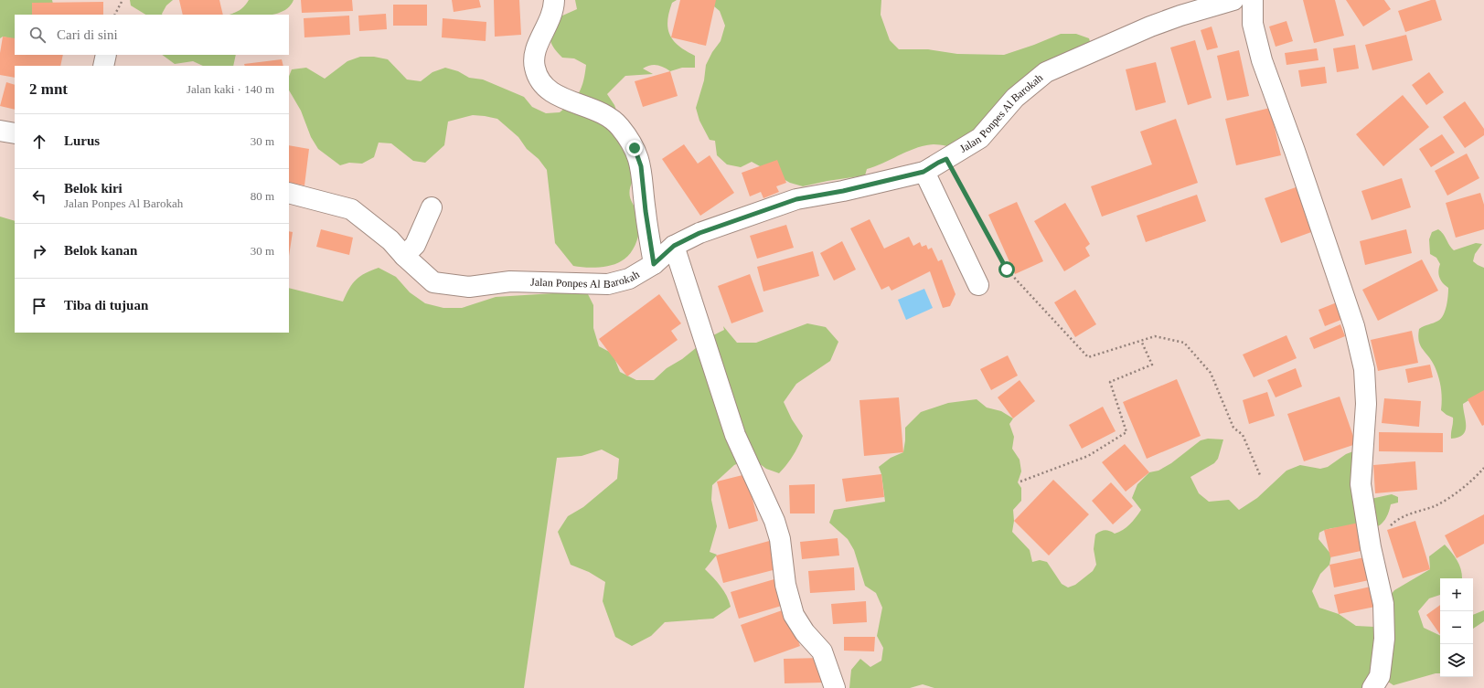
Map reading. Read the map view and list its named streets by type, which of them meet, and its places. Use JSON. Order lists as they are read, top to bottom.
{
  "streets": {
    "street": ["Jalan Ponpes Al Barokah"]
  },
  "page": {
    "search": "Cari di sini",
    "heading": ["2 mnt", "Jalan kaki · 140 m"],
    "list": [
      ["Lurus", "30 m"],
      ["Belok kiri", "Jalan Ponpes Al Barokah", "80 m"],
      ["Belok kanan", "30 m"],
      "Tiba di tujuan"
    ],
    "map_buttons": ["+", "−"]
  }
}
